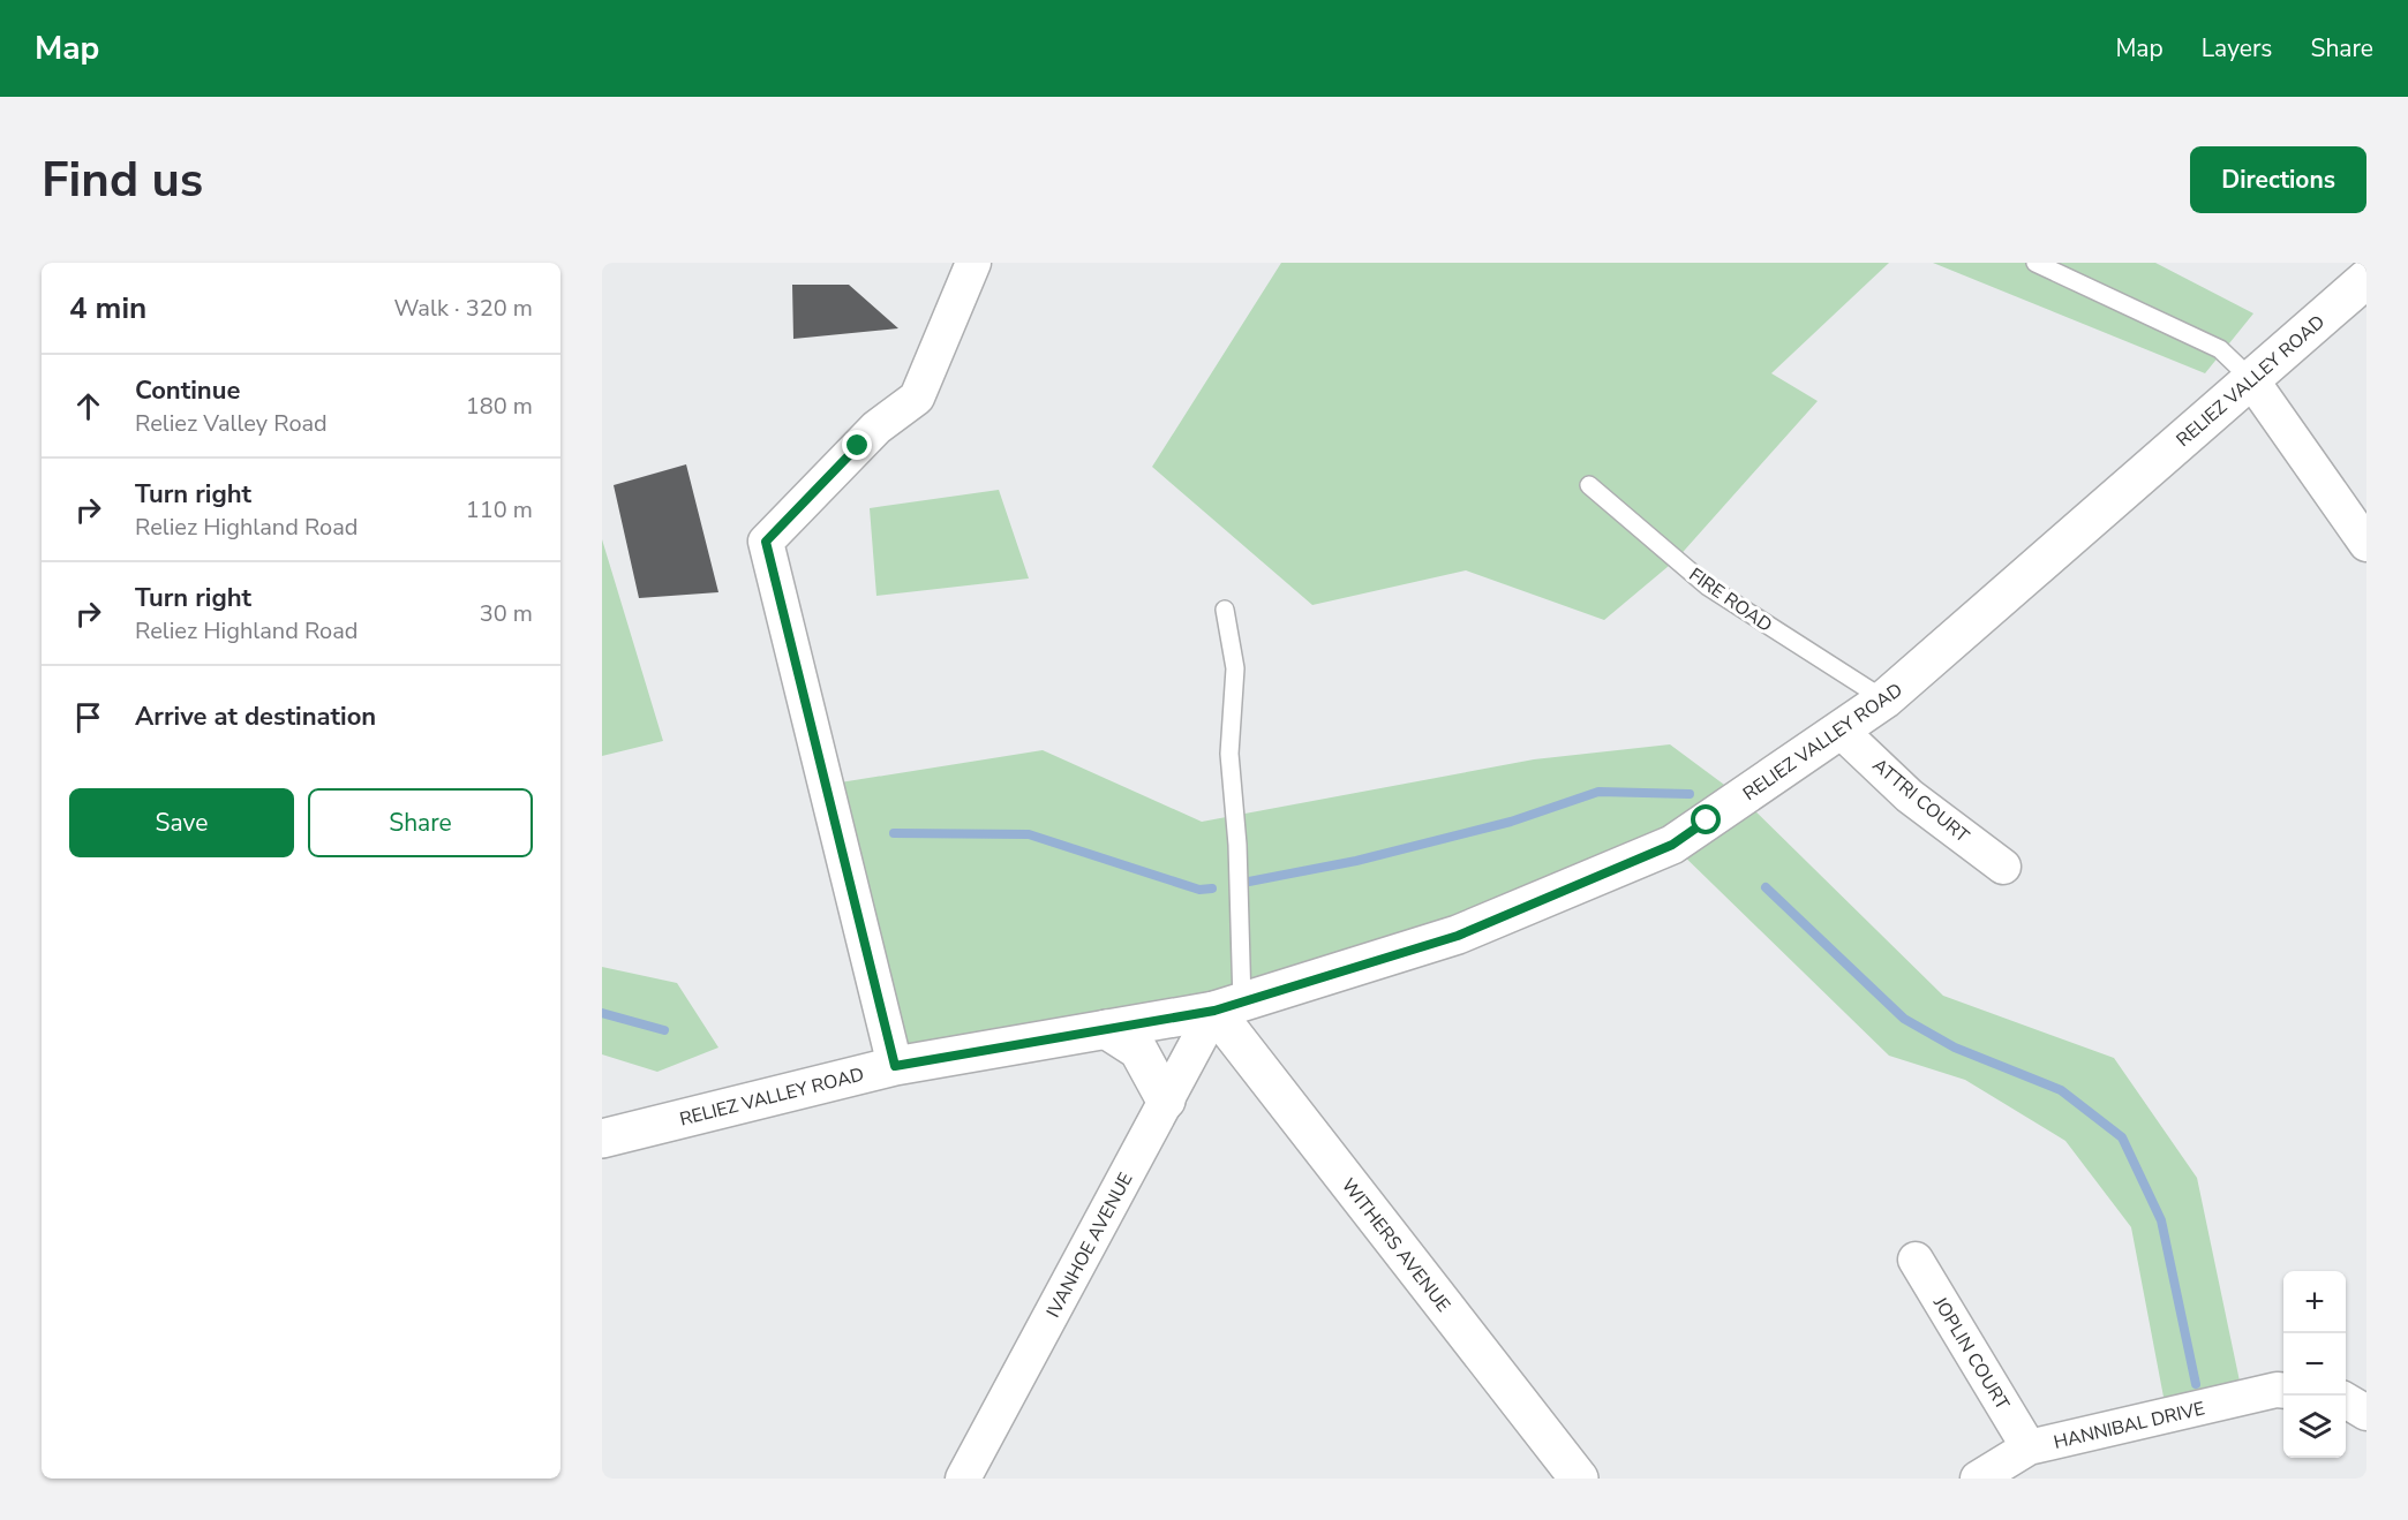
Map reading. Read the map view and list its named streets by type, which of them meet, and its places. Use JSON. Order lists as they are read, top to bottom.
{
  "streets": {
    "main road": ["RELIEZ VALLEY ROAD", "WITHERS AVENUE"],
    "street": [
      "ATTRI COURT",
      "IVANHOE AVENUE",
      "JOPLIN COURT",
      "HANNIBAL DRIVE"
    ],
    "lane": ["FIRE ROAD"]
  },
  "crossings": [
    ["RELIEZ VALLEY ROAD", "FIRE ROAD"],
    ["RELIEZ VALLEY ROAD", "ATTRI COURT"],
    ["RELIEZ VALLEY ROAD", "IVANHOE AVENUE"],
    ["RELIEZ VALLEY ROAD", "WITHERS AVENUE"],
    ["IVANHOE AVENUE", "WITHERS AVENUE"],
    ["JOPLIN COURT", "HANNIBAL DRIVE"]
  ],
  "page": {
    "header": "Map",
    "nav": ["Map", "Layers", "Share"],
    "buttons": [
      "Directions",
      ["Save", "Share"]
    ],
    "title": "Find us",
    "heading": ["4 min", "Walk · 320 m"],
    "list": [
      ["Continue", "Reliez Valley Road", "180 m"],
      ["Turn right", "Reliez Highland Road", "110 m"],
      ["Turn right", "Reliez Highland Road", "30 m"],
      "Arrive at destination"
    ],
    "map_buttons": ["+", "−"]
  }
}
